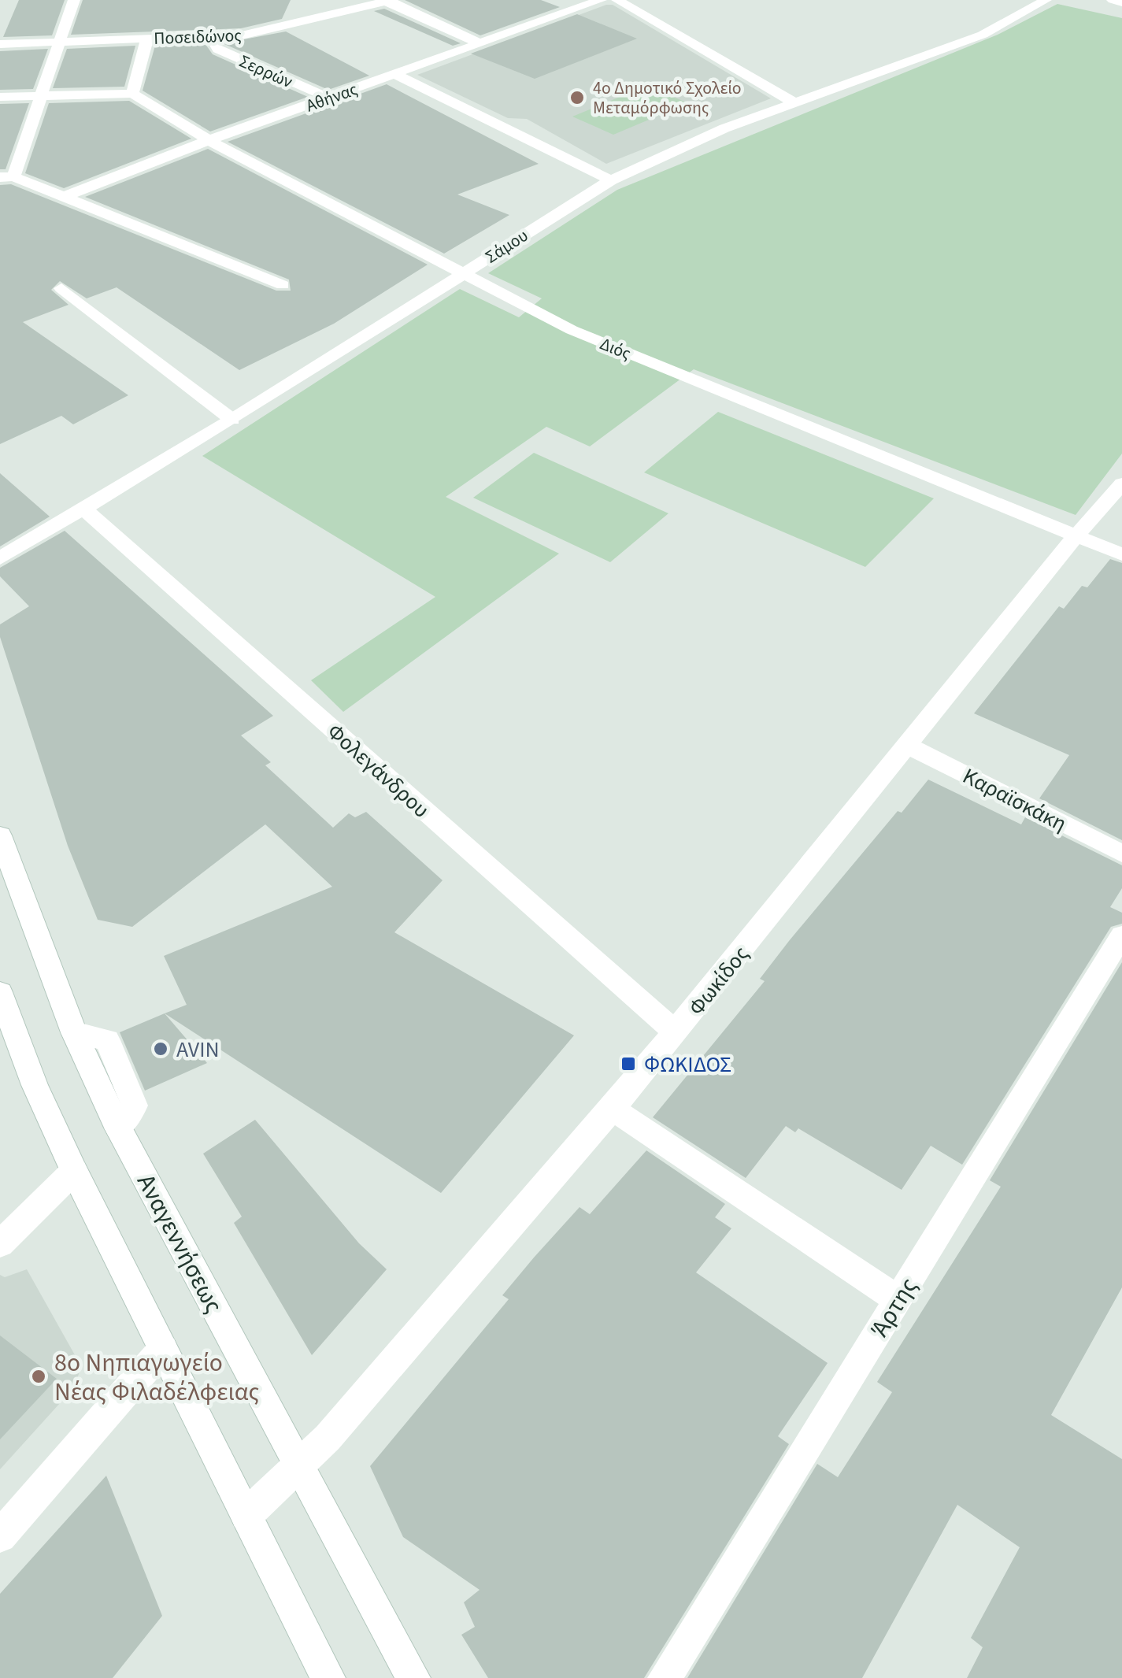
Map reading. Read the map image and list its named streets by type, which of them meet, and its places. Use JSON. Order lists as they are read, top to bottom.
{
  "streets": {
    "street": [
      "Ποσειδώνος",
      "Σερρών",
      "Αθήνας",
      "Σάμου",
      "Διός",
      "Φολεγάνδρου",
      "Καραϊσκάκη",
      "Φωκίδος",
      "Αναγεννήσεως",
      "Άρτης"
    ]
  },
  "crossings": [
    ["Ποσειδώνος", "Σερρών"],
    ["Σερρών", "Αθήνας"],
    ["Αθήνας", "Διός"],
    ["Σάμου", "Διός"],
    ["Σάμου", "Φολεγάνδρου"],
    ["Διός", "Φωκίδος"],
    ["Φολεγάνδρου", "Φωκίδος"],
    ["Καραϊσκάκη", "Φωκίδος"],
    ["Φωκίδος", "Αναγεννήσεως"]
  ],
  "places": {
    "other": ["4ο Δημοτικό Σχολείο Μεταμόρφωσης", "AVIN", "8ο Νηπιαγωγείο Νέας Φιλαδέλφειας"],
    "transit": ["ΦΩΚΙΔΟΣ"]
  }
}
